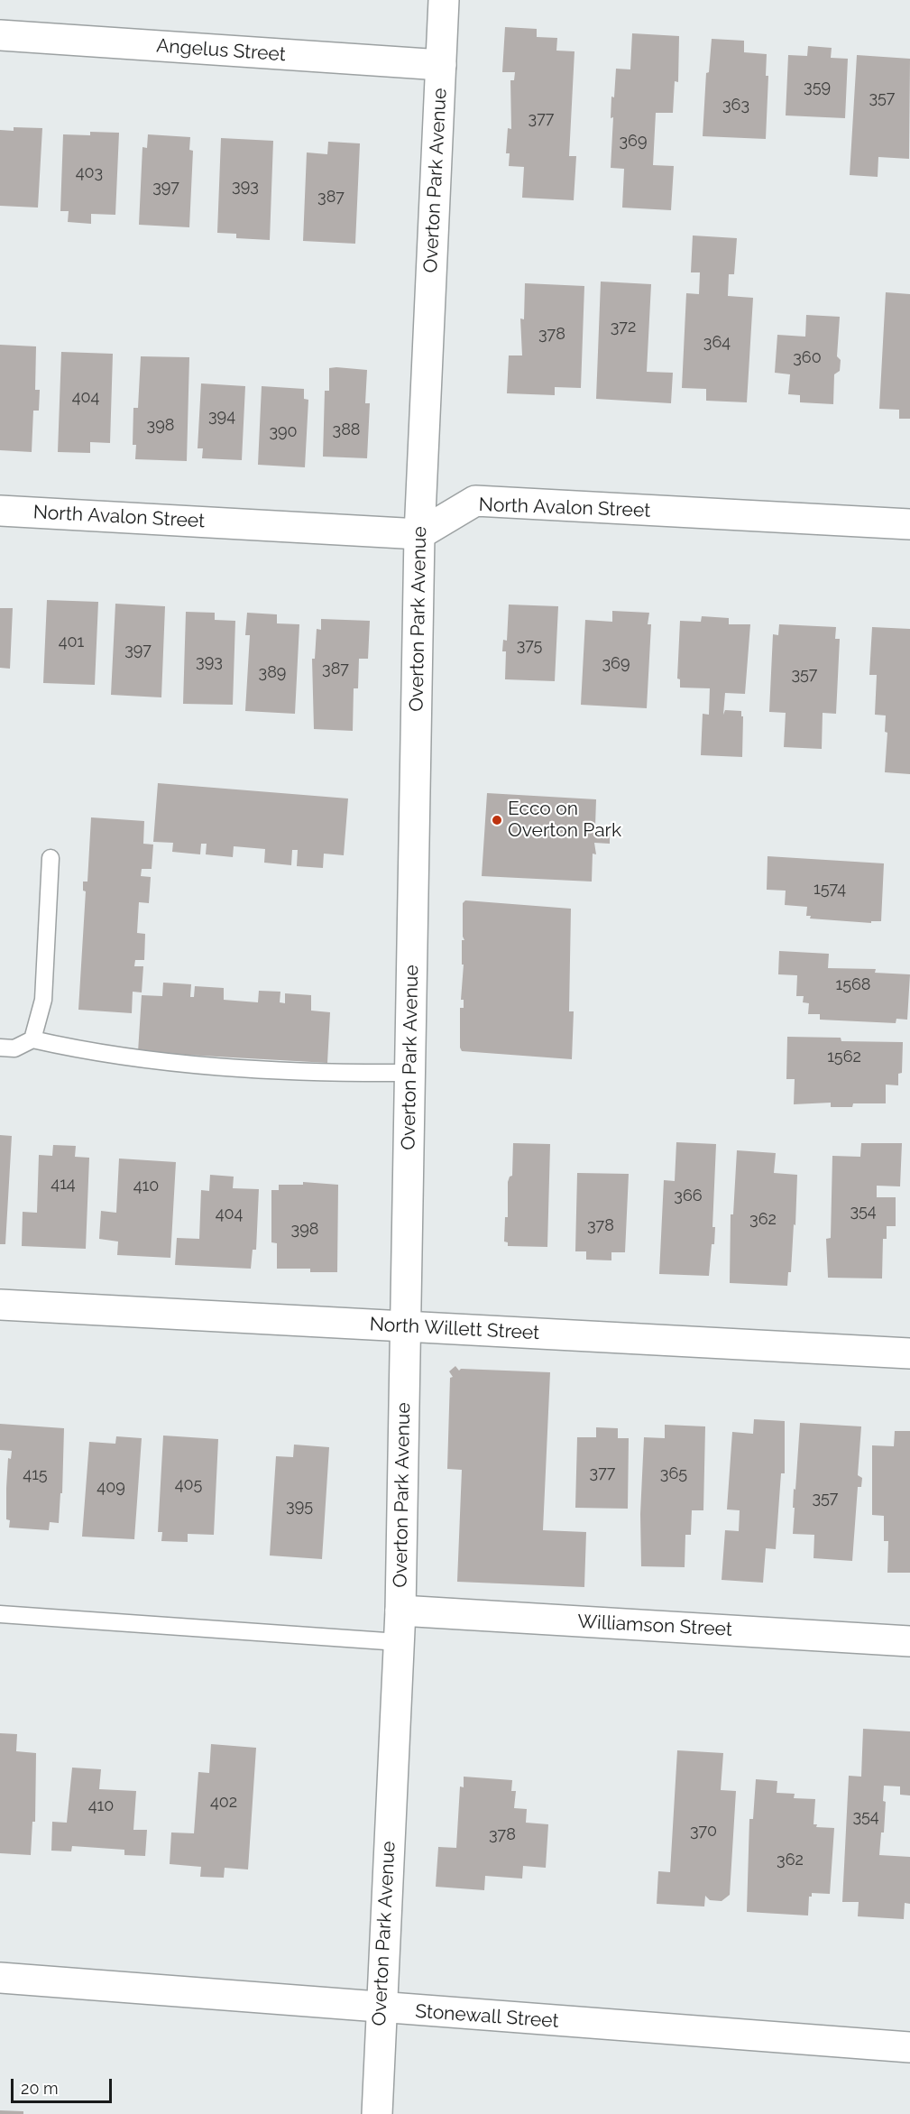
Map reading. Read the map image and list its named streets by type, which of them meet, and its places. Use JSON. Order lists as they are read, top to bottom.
{
  "streets": {
    "street": [
      "Angelus Street",
      "Overton Park Avenue",
      "North Avalon Street",
      "North Willett Street",
      "Williamson Street",
      "Stonewall Street"
    ]
  },
  "crossings": [
    ["Angelus Street", "Overton Park Avenue"],
    ["Overton Park Avenue", "North Avalon Street"],
    ["Overton Park Avenue", "North Willett Street"],
    ["Overton Park Avenue", "Williamson Street"],
    ["Overton Park Avenue", "Stonewall Street"]
  ],
  "places": ["Ecco on Overton Park"],
  "house_numbers": [
    "359",
    "357",
    "363",
    "377",
    "369",
    "403",
    "393",
    "397",
    "387",
    "372",
    "378",
    "364",
    "360",
    "404",
    "394",
    "398",
    "388",
    "390",
    "401",
    "375",
    "397",
    "393",
    "369",
    "387",
    "389",
    "357",
    "1574",
    "1568",
    "1562",
    "414",
    "410",
    "366",
    "354",
    "404",
    "362",
    "378",
    "398",
    "377",
    "365",
    "415",
    "405",
    "409",
    "357",
    "395",
    "402",
    "410",
    "354",
    "370",
    "378",
    "362"
  ],
  "scale_bar": "20 m"
}
